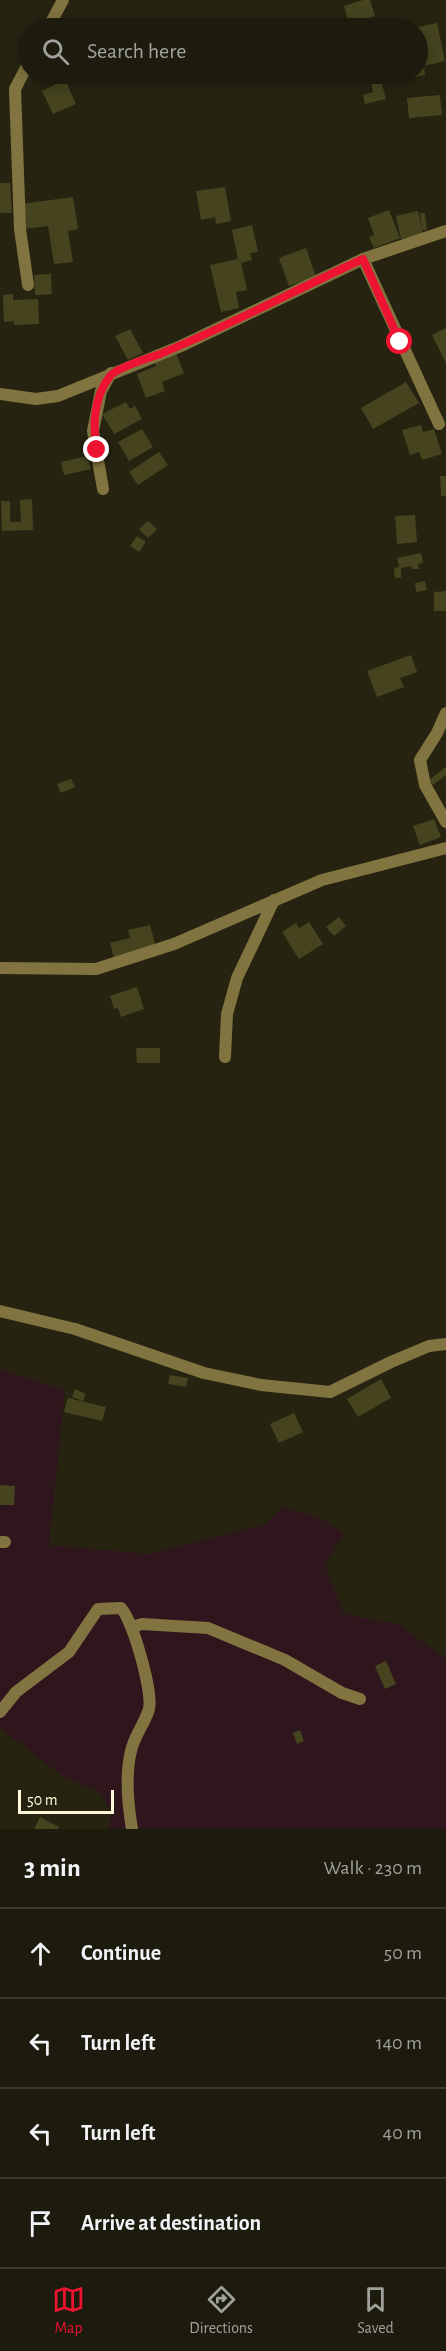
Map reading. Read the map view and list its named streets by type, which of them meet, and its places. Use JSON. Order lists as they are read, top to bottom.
{
  "scale_bar": "50 m",
  "page": {
    "search": "Search here",
    "scale": "50 m",
    "heading": ["3 min", "Walk · 230 m"],
    "list": [
      ["Continue", "50 m"],
      ["Turn left", "140 m"],
      ["Turn left", "40 m"],
      "Arrive at destination"
    ],
    "nav": ["Map", "Directions", "Saved"]
  }
}
